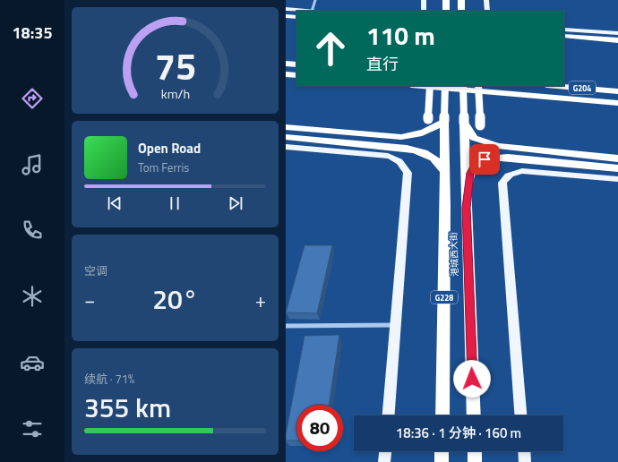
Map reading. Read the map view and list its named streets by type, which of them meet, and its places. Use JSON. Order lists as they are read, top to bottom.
{
  "streets": {
    "highway": ["G204", "港城西大街", "G228"]
  },
  "page": {
    "tabs": "18:35",
    "turn": ["110 m", "直行"],
    "song": ["Open Road", "Tom Ferris"],
    "tile": [
      "空调",
      ["续航 · 71%", "355 km"]
    ],
    "heat": ["−", "20°", "+"],
    "limit": "80",
    "trip": "18:36 · 1 分钟 · 160 m",
    "gauge": ["75", "km/h"]
  }
}
